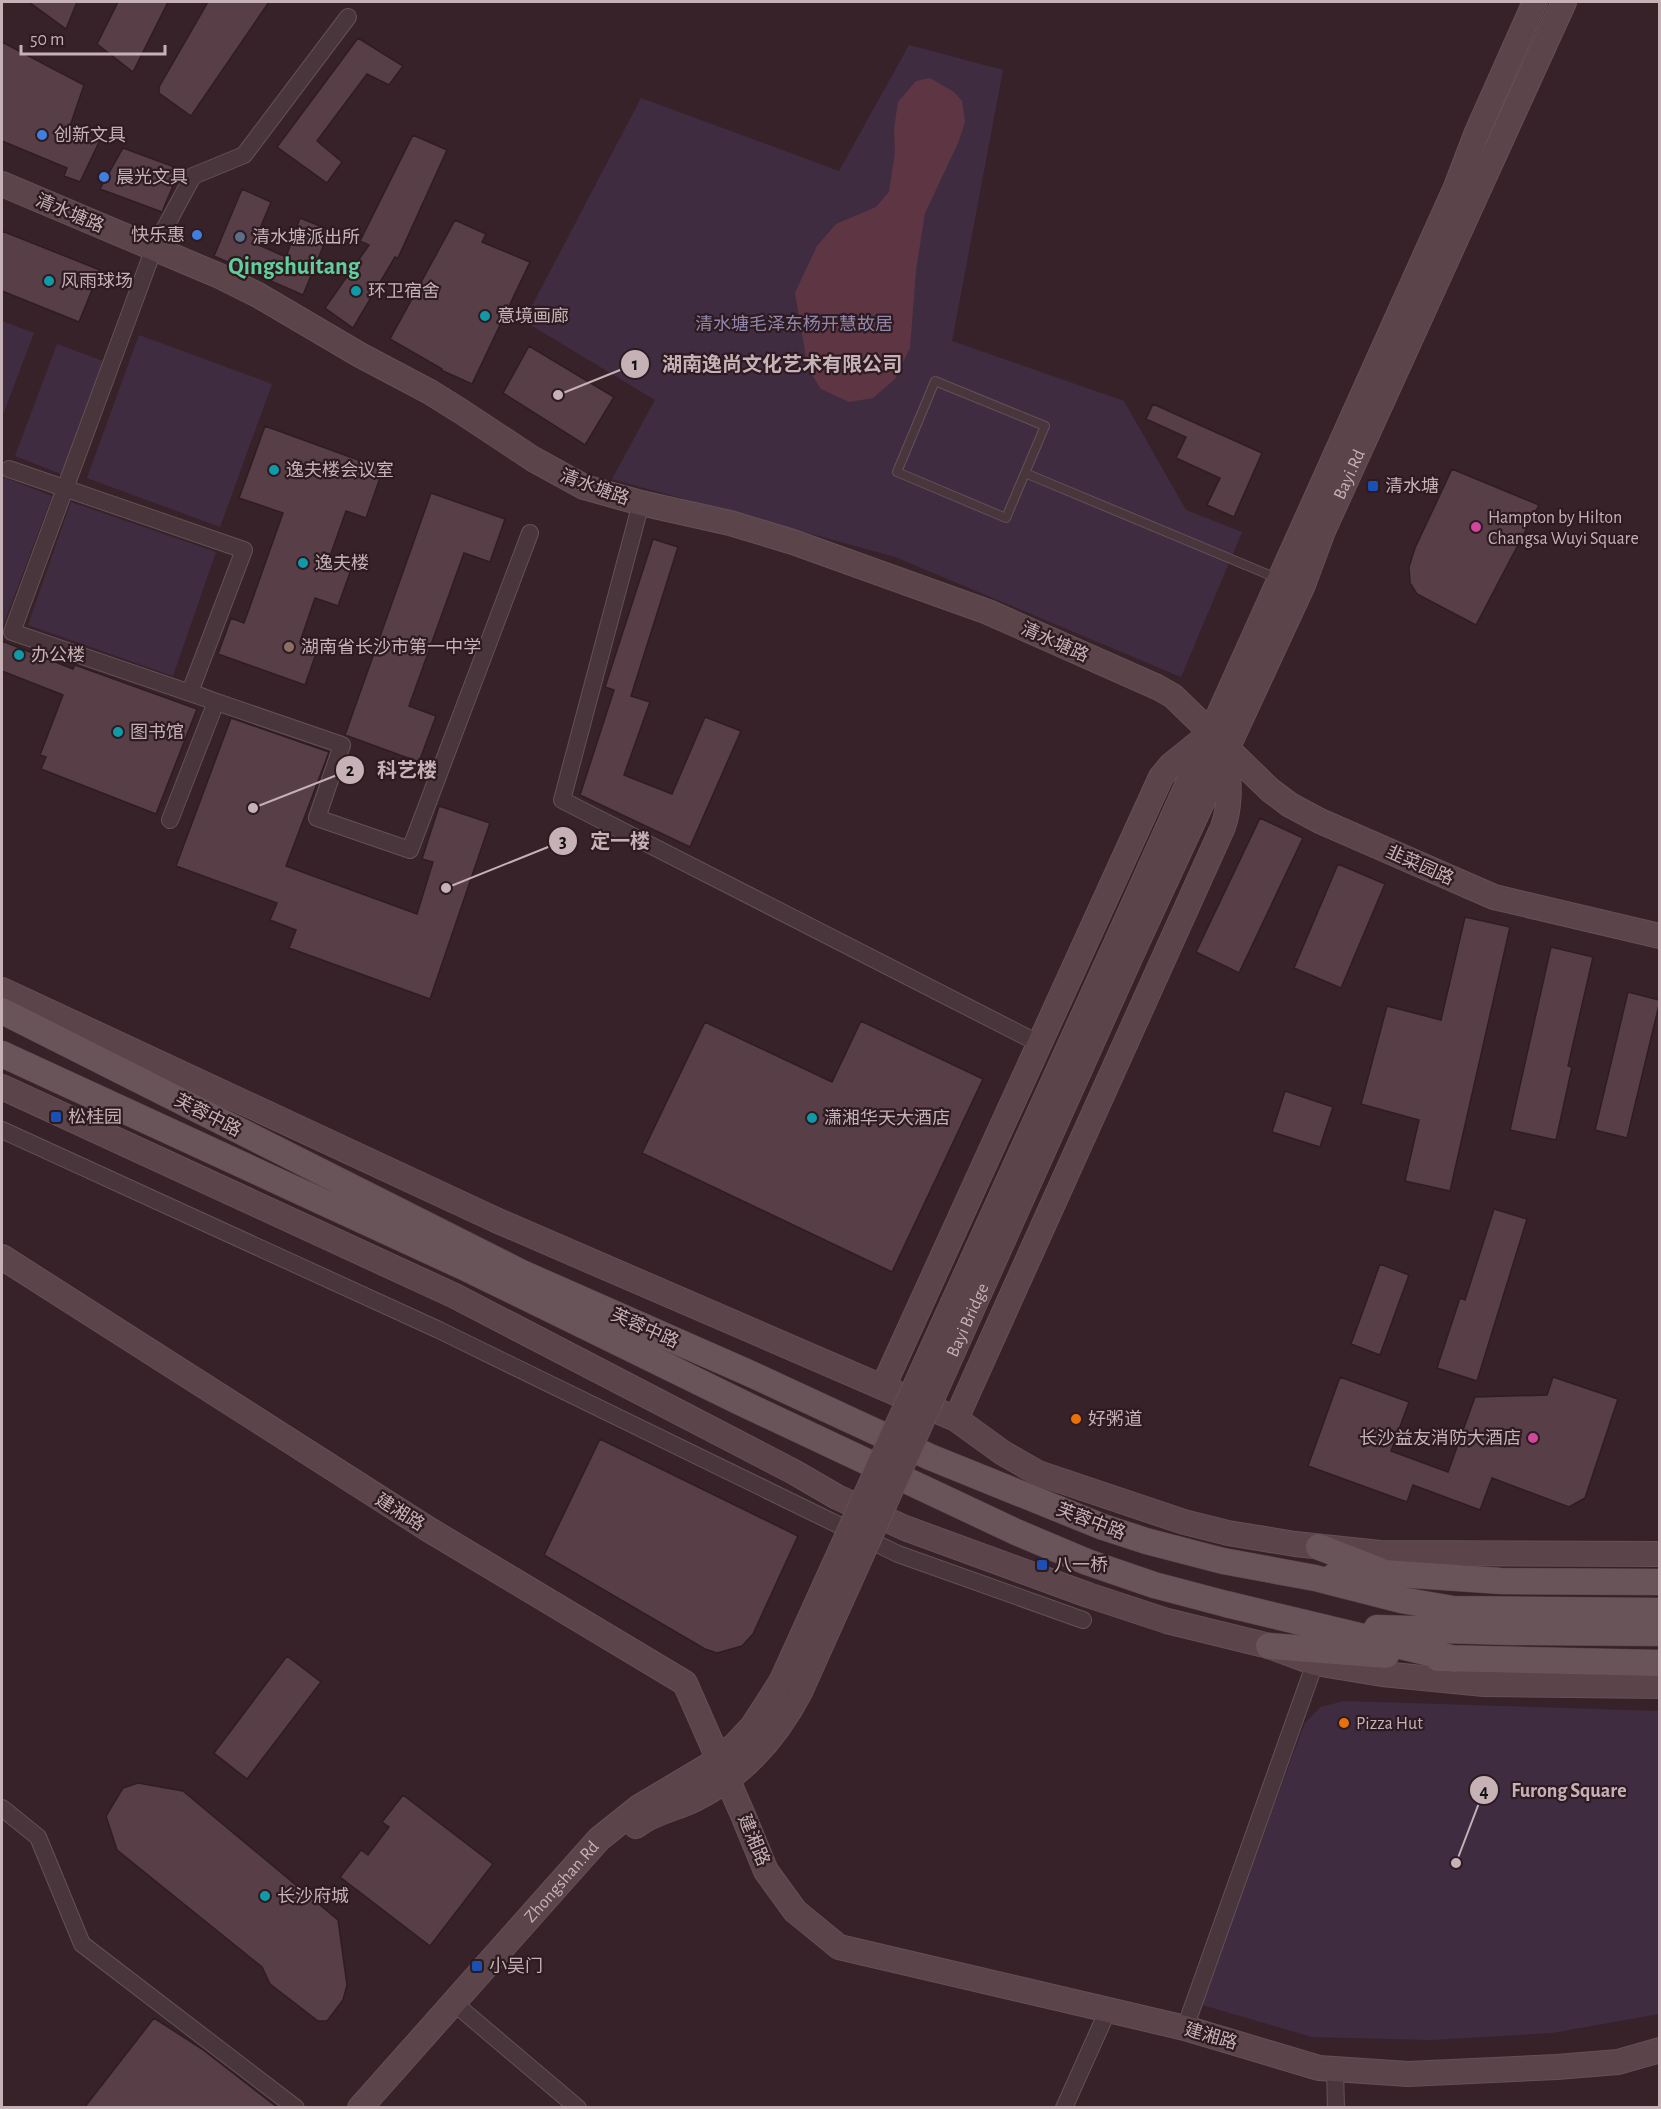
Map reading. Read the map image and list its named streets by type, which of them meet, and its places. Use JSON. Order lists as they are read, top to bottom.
{
  "streets": {
    "main road": ["芙蓉中路"],
    "street": [
      "清水塘路",
      "Bayi.Rd",
      "韭菜园路",
      "Bayi Bridge",
      "建湘路",
      "Zhongshan.Rd"
    ]
  },
  "crossings": [
    ["清水塘路", "Bayi.Rd"],
    ["清水塘路", "韭菜园路"],
    ["Bayi.Rd", "韭菜园路"],
    ["Bayi.Rd", "Bayi Bridge"],
    ["Bayi Bridge", "Zhongshan.Rd"],
    ["建湘路", "Zhongshan.Rd"]
  ],
  "districts": ["Qingshuitang"],
  "parks": ["清水塘毛泽东杨开慧故居"],
  "places": {
    "other": [
      "创新文具",
      "晨光文具",
      "快乐惠",
      "清水塘派出所",
      "风雨球场",
      "环卫宿舍",
      "意境画廊",
      "湖南逸尚文化艺术有限公司",
      "逸夫楼会议室",
      "Hampton by Hilton Changsa Wuyi Square",
      "逸夫楼",
      "湖南省长沙市第一中学",
      "办公楼",
      "图书馆",
      "科艺楼",
      "定一楼",
      "潇湘华天大酒店",
      "好粥道",
      "长沙益友消防大酒店",
      "Pizza Hut",
      "Furong Square",
      "长沙府城"
    ],
    "transit": [
      "清水塘",
      "松桂园",
      "八一桥",
      "小吴门"
    ]
  },
  "scale_bar": "50 m"
}
